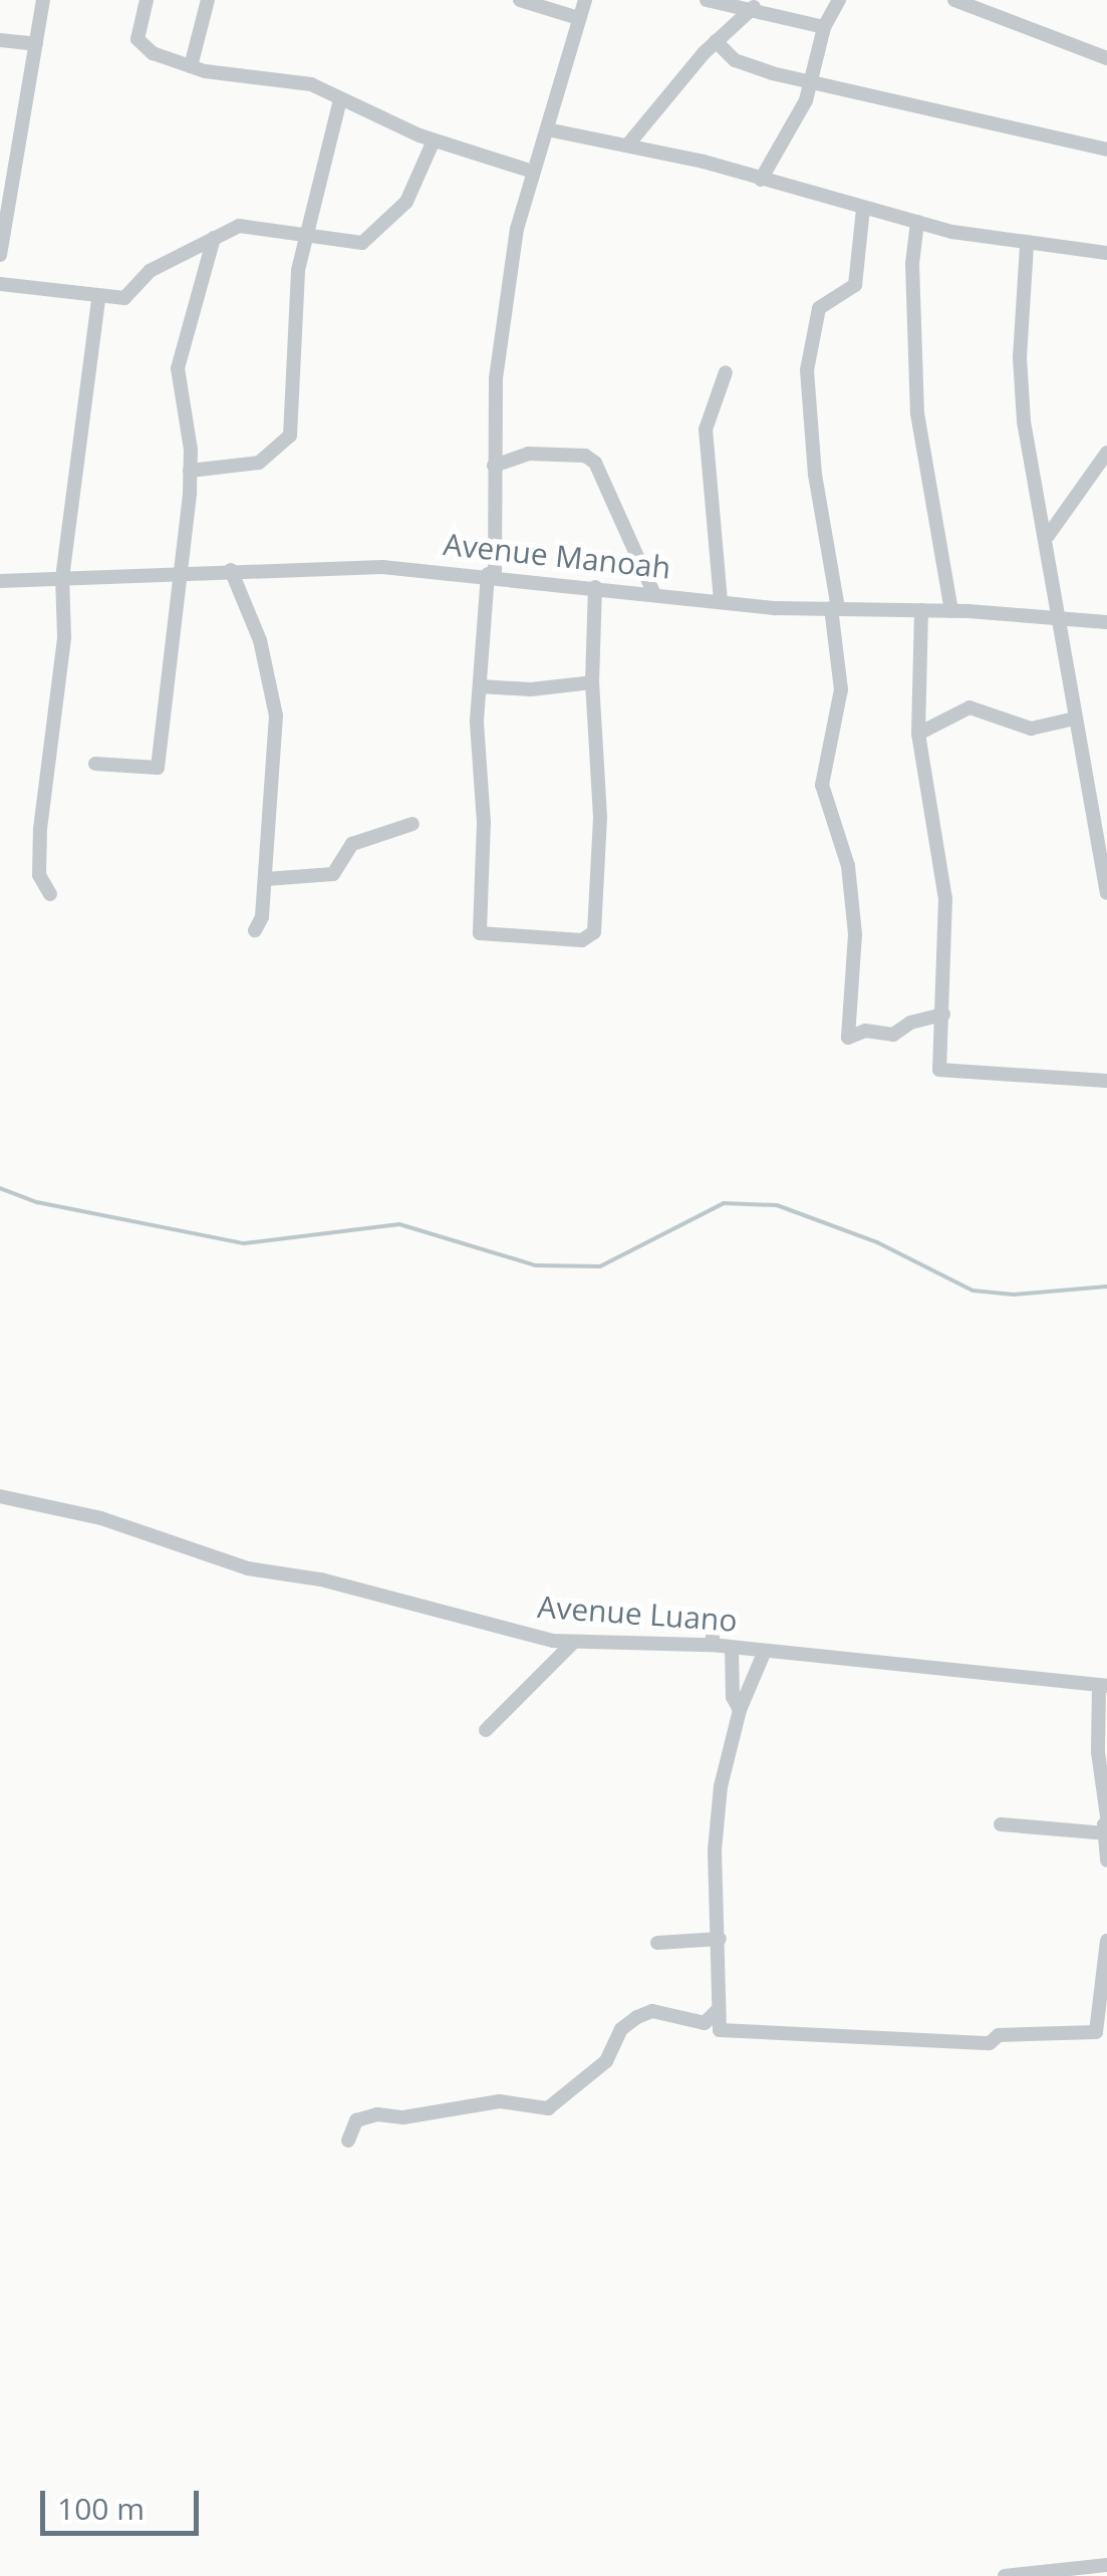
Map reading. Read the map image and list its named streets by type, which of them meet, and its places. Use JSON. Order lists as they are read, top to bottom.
{
  "streets": {
    "street": ["Avenue Manoah", "Avenue Luano"]
  },
  "scale_bar": "100 m"
}
